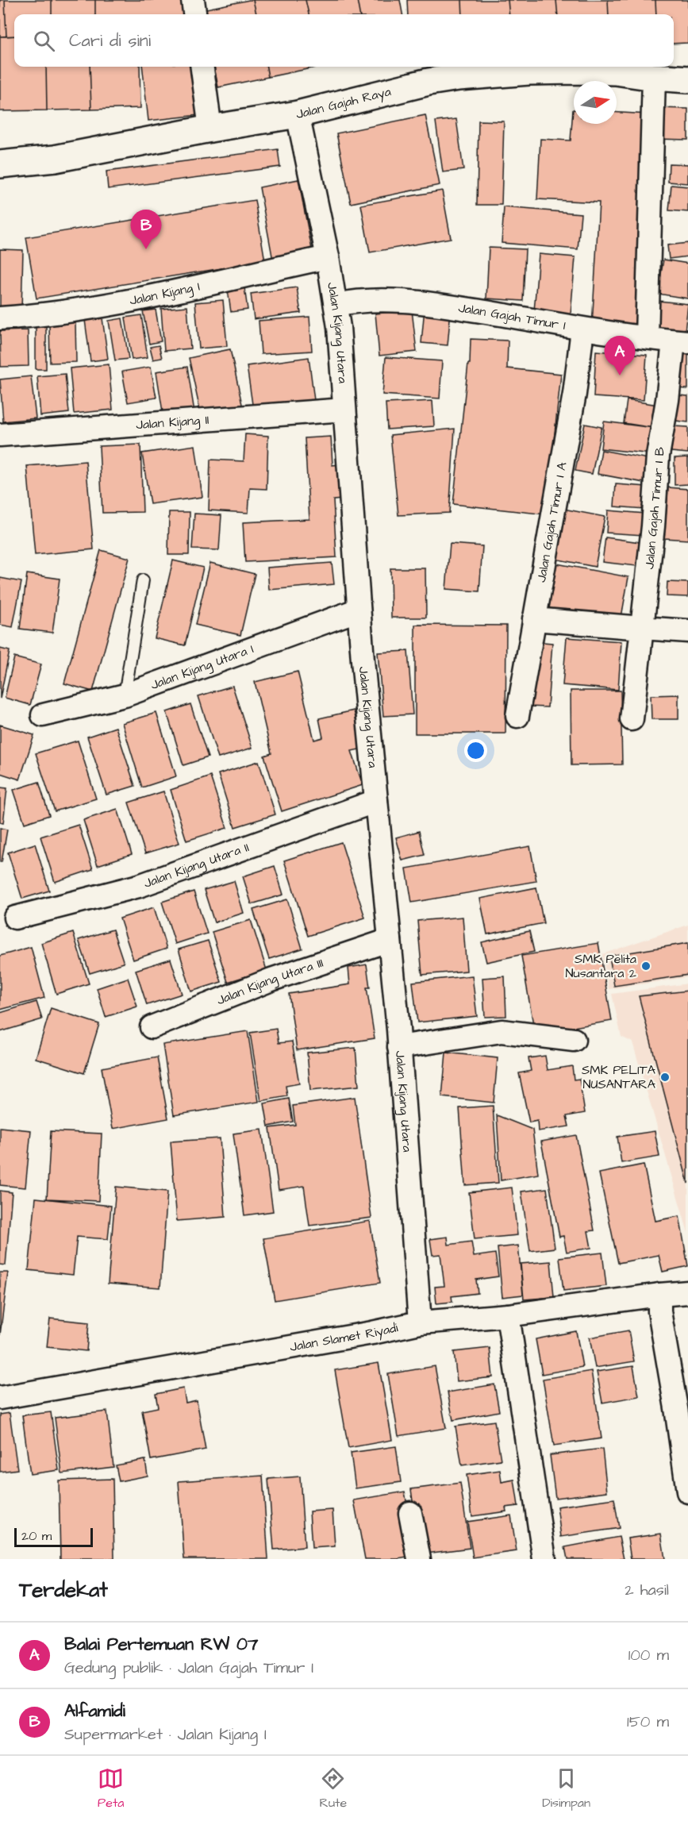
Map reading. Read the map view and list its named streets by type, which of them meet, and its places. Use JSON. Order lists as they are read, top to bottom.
{
  "streets": {
    "main road": ["Jalan Gajah Raya"],
    "street": [
      "Jalan Kijang I",
      "Jalan Gajah Timur I",
      "Jalan Kijang Utara",
      "Jalan Kijang II",
      "Jalan Gajah Timur I B",
      "Jalan Gajah Timur I A",
      "Jalan Kijang Utara I",
      "Jalan Kijang Utara II",
      "Jalan Kijang Utara III",
      "Jalan Slamet Riyadi"
    ]
  },
  "crossings": [
    ["Jalan Gajah Raya", "Jalan Kijang Utara"],
    ["Jalan Kijang I", "Jalan Kijang Utara"],
    ["Jalan Gajah Timur I", "Jalan Kijang Utara"],
    ["Jalan Gajah Timur I", "Jalan Gajah Timur I B"],
    ["Jalan Gajah Timur I", "Jalan Gajah Timur I A"],
    ["Jalan Kijang Utara", "Jalan Kijang II"],
    ["Jalan Kijang Utara", "Jalan Kijang Utara I"],
    ["Jalan Kijang Utara", "Jalan Kijang Utara II"],
    ["Jalan Kijang Utara", "Jalan Kijang Utara III"],
    ["Jalan Kijang Utara", "Jalan Slamet Riyadi"]
  ],
  "places": ["SMK Pelita Nusantara 2", "SMK PELITA NUSANTARA"],
  "scale_bar": "20 m",
  "north": "right",
  "page": {
    "search": "Cari di sini",
    "pins": ["B", "A"],
    "scale": "20 m",
    "heading": ["Terdekat", "2 hasil"],
    "list": [
      {
        "mark": "A",
        "name": "Balai Pertemuan RW 07",
        "note": "Gedung publik · Jalan Gajah Timur I",
        "value": "100 m"
      },
      {
        "mark": "B",
        "name": "Alfamidi",
        "note": "Supermarket · Jalan Kijang I",
        "value": "150 m"
      }
    ],
    "nav": ["Peta", "Rute", "Disimpan"]
  }
}
